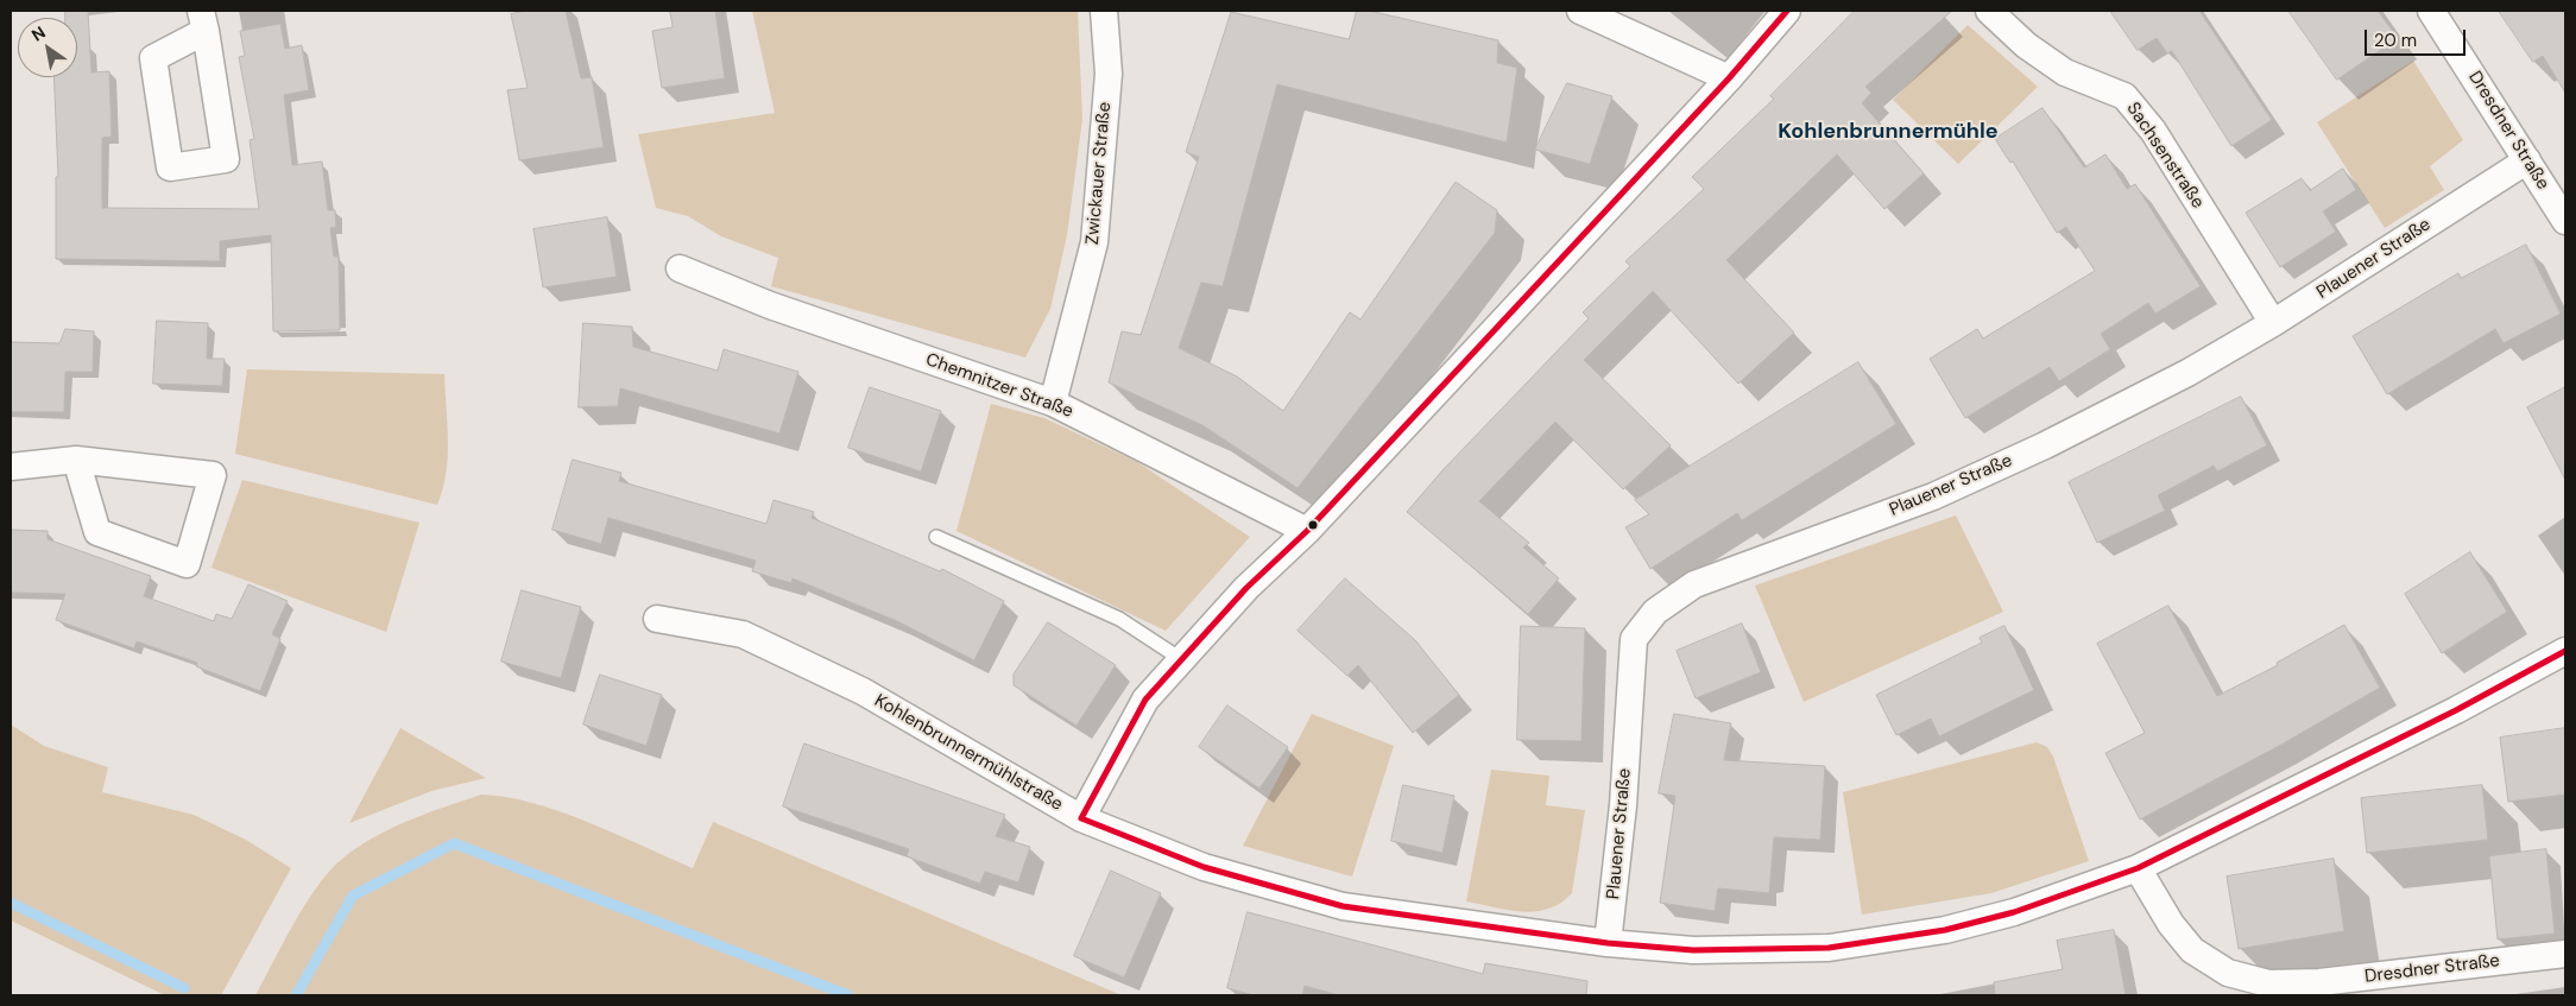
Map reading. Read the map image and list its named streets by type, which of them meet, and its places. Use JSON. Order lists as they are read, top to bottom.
{
  "streets": {
    "street": [
      "Dresdner Straße",
      "Sachsenstraße",
      "Zwickauer Straße",
      "Plauener Straße",
      "Chemnitzer Straße",
      "Kohlenbrunnermühlstraße"
    ]
  },
  "crossings": [
    ["Dresdner Straße", "Plauener Straße"],
    ["Dresdner Straße", "Kohlenbrunnermühlstraße"],
    ["Sachsenstraße", "Plauener Straße"],
    ["Zwickauer Straße", "Chemnitzer Straße"],
    ["Plauener Straße", "Kohlenbrunnermühlstraße"]
  ],
  "districts": ["Kohlenbrunnermühle"],
  "scale_bar": "20 m",
  "north": "top left"
}
